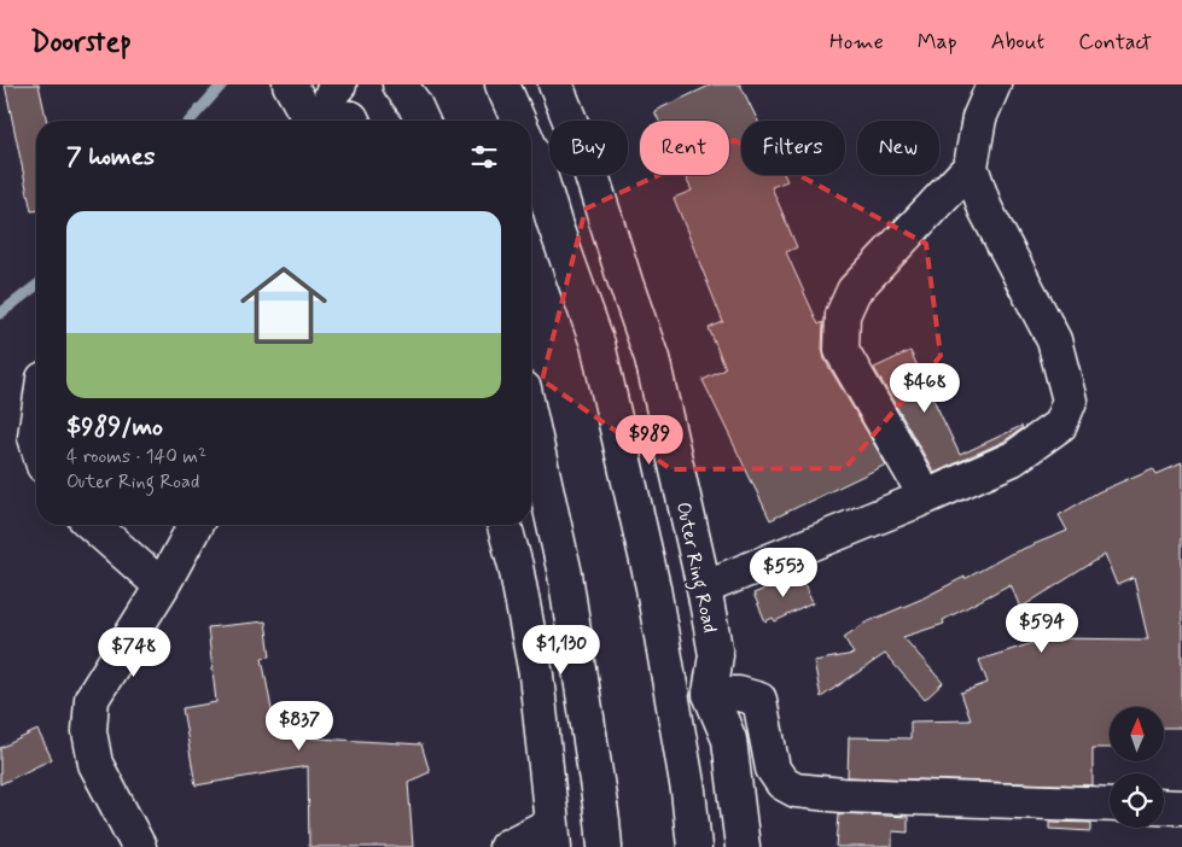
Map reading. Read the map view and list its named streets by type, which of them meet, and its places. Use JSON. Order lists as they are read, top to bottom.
{
  "streets": {
    "main road": ["Outer Ring Road"]
  },
  "north": "top",
  "page": {
    "header": "Doorstep",
    "nav": [
      "Home",
      "Map",
      "About",
      "Contact"
    ],
    "chip": [
      "Buy",
      "Rent",
      "Filters",
      "New"
    ],
    "heading": "7 homes",
    "list": [
      {
        "name": "$989/mo",
        "note": "4 rooms · 140 m² · Outer Ring Road"
      }
    ],
    "price": [
      "$468",
      "$989",
      "$553",
      "$594",
      "$1,130",
      "$748",
      "$837"
    ]
  }
}
